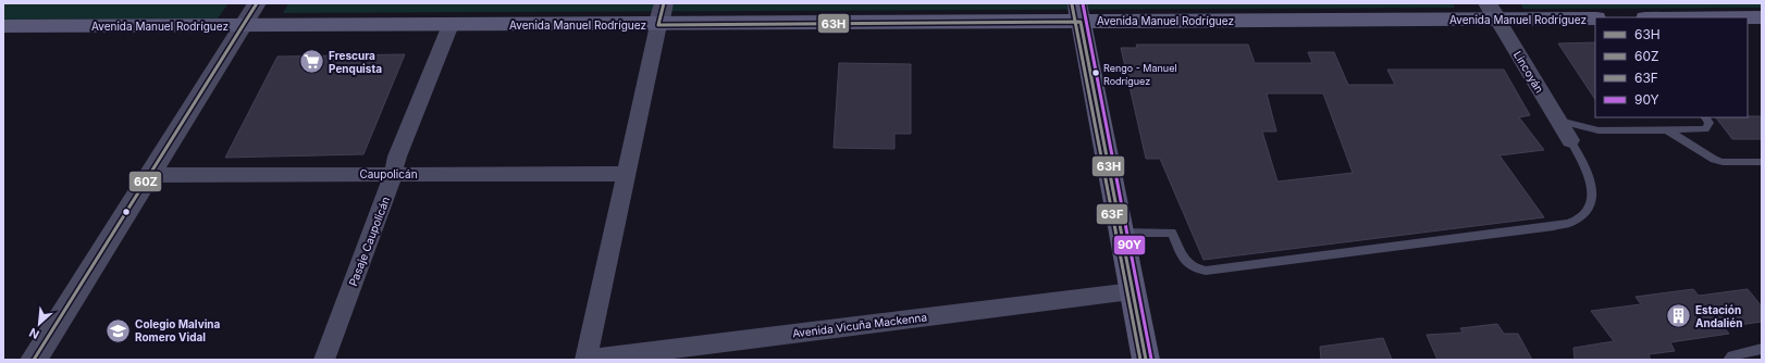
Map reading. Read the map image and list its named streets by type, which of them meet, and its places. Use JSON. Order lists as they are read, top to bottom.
{
  "streets": {
    "main road": ["Avenida Manuel Rodríguez"],
    "street": [
      "Lincoyán",
      "Caupolicán",
      "Pasaje Caupolicán",
      "Avenida Vicuña Mackenna"
    ]
  },
  "crossings": [
    ["Avenida Manuel Rodríguez", "Lincoyán"],
    ["Avenida Manuel Rodríguez", "Pasaje Caupolicán"],
    ["Caupolicán", "Pasaje Caupolicán"]
  ],
  "places": {
    "supermarket": ["Frescura Penquista"],
    "other": ["Rengo - Manuel Rodríguez"],
    "building": ["Estación Andalién"],
    "school or university": ["Colegio Malvina Romero Vidal"]
  },
  "lines": [
    "transit line 63H",
    "transit line 60Z",
    "transit line 90Y",
    "transit line 63F"
  ],
  "legend": [
    "63H",
    "60Z",
    "63F",
    "90Y"
  ],
  "north": "bottom left"
}
